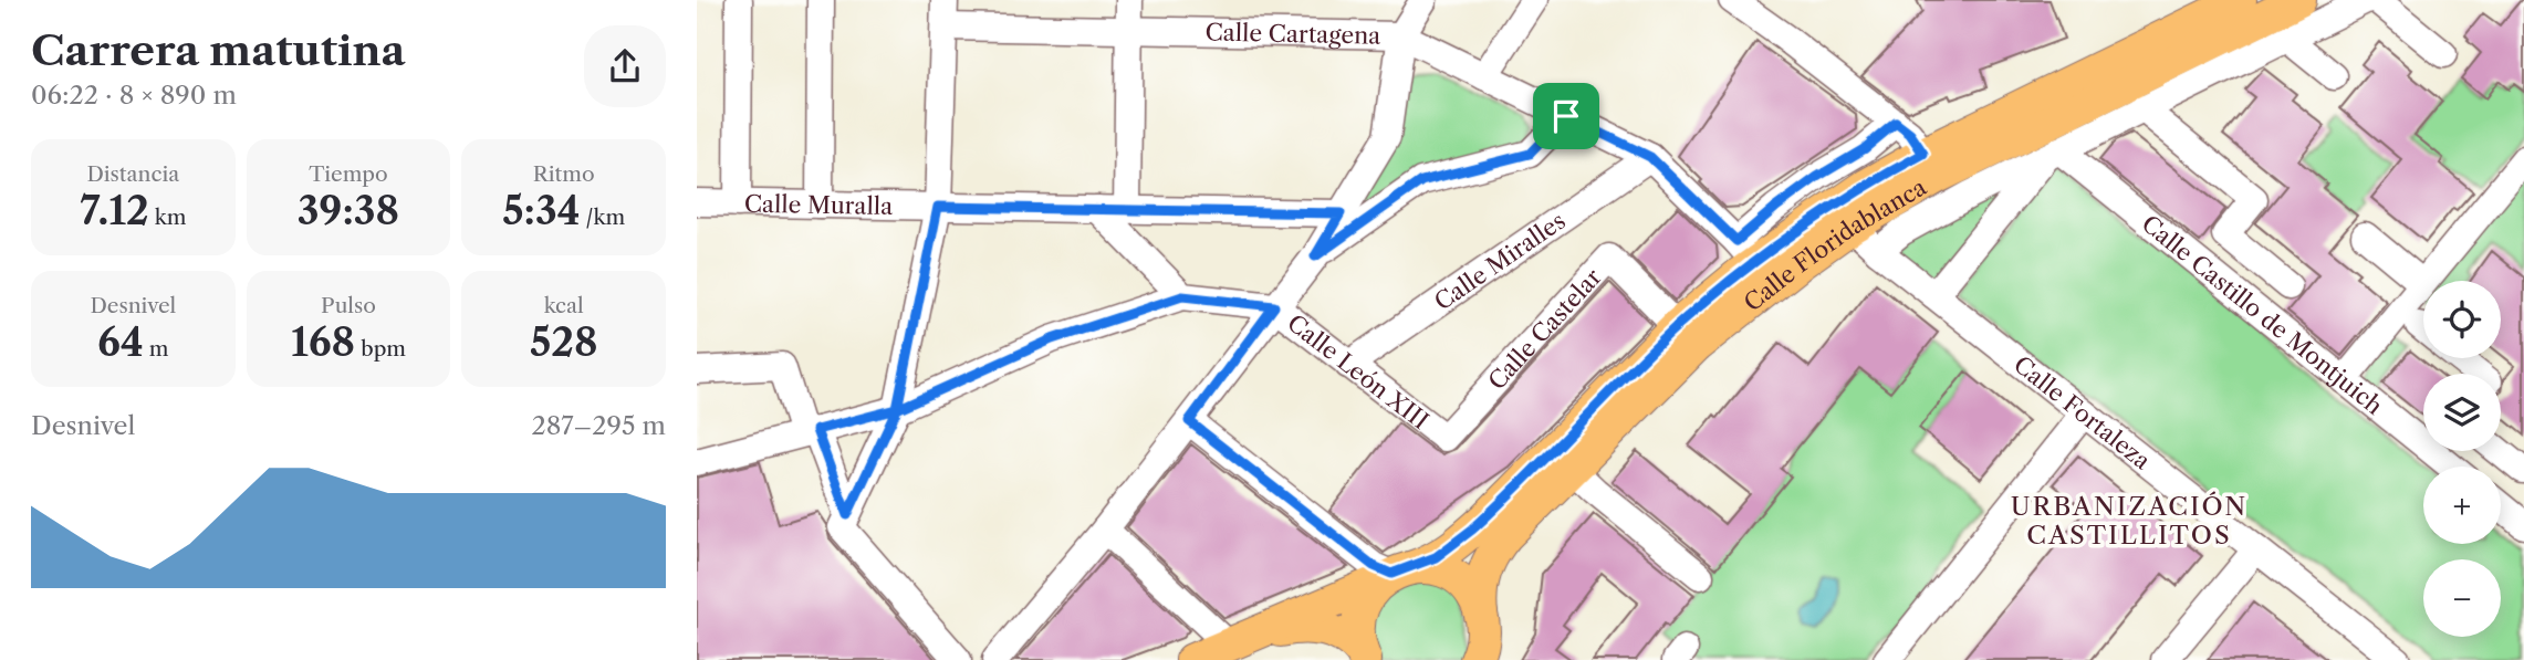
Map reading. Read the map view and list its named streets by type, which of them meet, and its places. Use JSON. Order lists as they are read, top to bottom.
{
  "streets": {
    "main road": ["Calle Floridablanca"],
    "street": [
      "Calle Cartagena",
      "Calle Muralla",
      "Calle Miralles",
      "Calle Castillo de Montjuich",
      "Calle Castelar",
      "Calle León XIII",
      "Calle Fortaleza"
    ]
  },
  "crossings": [
    ["Calle Cartagena", "Calle Floridablanca"],
    ["Calle Cartagena", "Calle Miralles"],
    ["Calle Floridablanca", "Calle Castillo de Montjuich"],
    ["Calle Floridablanca", "Calle Castelar"],
    ["Calle Floridablanca", "Calle Fortaleza"],
    ["Calle Miralles", "Calle León XIII"],
    ["Calle Castelar", "Calle León XIII"]
  ],
  "districts": ["URBANIZACIÓN CASTILLITOS"],
  "page": {
    "heading": ["Carrera matutina", "06:22 · 8 × 890 m"],
    "stats": [
      ["Distancia", "7.12 km"],
      ["Tiempo", "39:38"],
      ["Ritmo", "5:34 /km"],
      ["Desnivel", "64 m"],
      ["Pulso", "168 bpm"],
      ["kcal", "528"]
    ],
    "map_buttons": ["+", "−"],
    "chart": ["Desnivel", "287–295 m"]
  }
}
